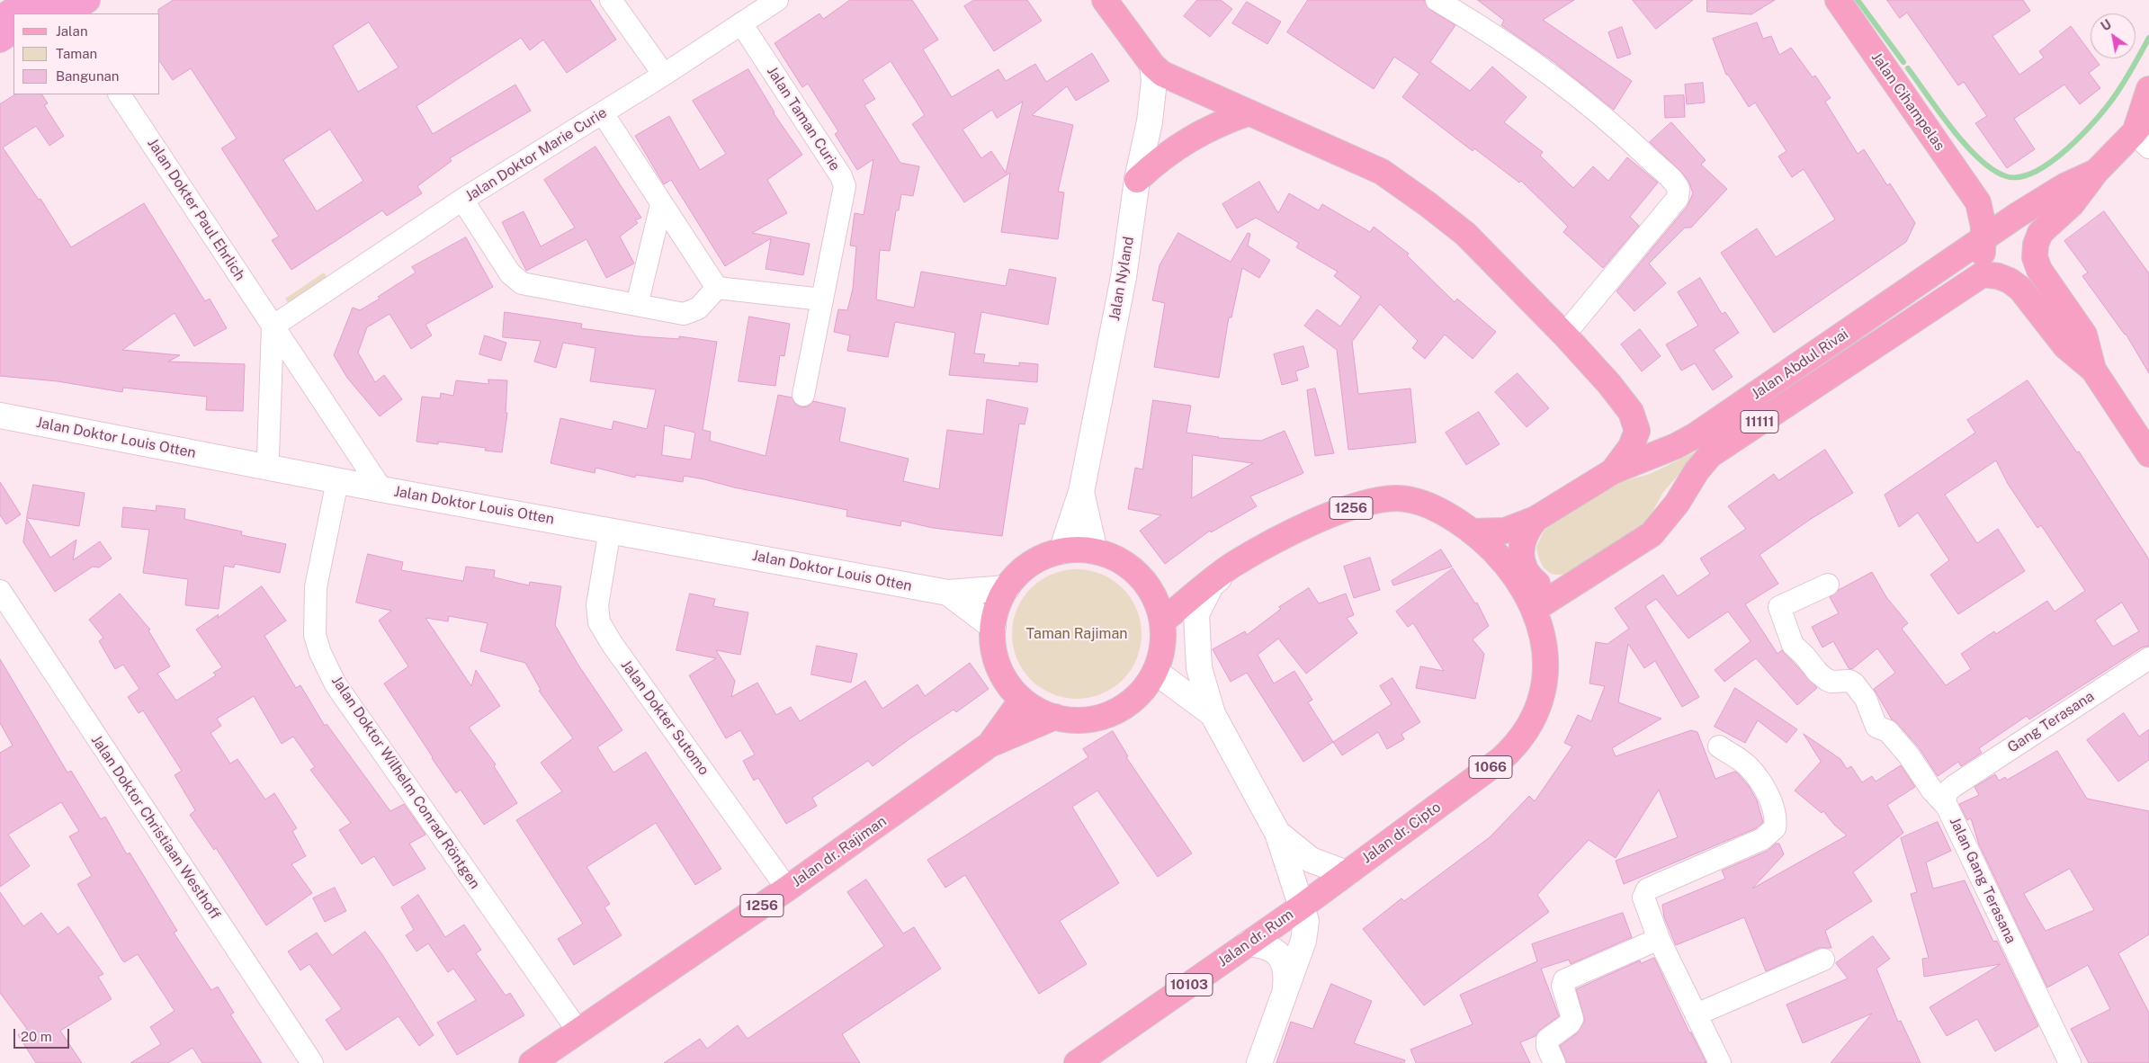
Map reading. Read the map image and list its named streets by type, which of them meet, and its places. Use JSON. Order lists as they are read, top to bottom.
{
  "streets": {
    "main road": [
      "Jalan Cihampelas",
      "Jalan Nyland",
      "Jalan Abdul Rivai",
      "11111",
      "Jalan Doktor Louis Otten",
      "1256",
      "1066",
      "Jalan dr. Cipto",
      "Jalan dr. Rajiman",
      "Jalan dr. Rum",
      "10103"
    ],
    "street": [
      "Jalan Taman Curie",
      "Jalan Doktor Marie Curie",
      "Jalan Dokter Paul Ehrlich",
      "Jalan Dokter Sutomo",
      "Gang Terasana",
      "Jalan Doktor Wilhelm Conrad Röntgen",
      "Jalan Doktor Christiaan Westhoff",
      "Jalan Gang Terasana"
    ]
  },
  "crossings": [
    ["Jalan Cihampelas", "Jalan Abdul Rivai"],
    ["Jalan Taman Curie", "Jalan Doktor Marie Curie"],
    ["Jalan Doktor Marie Curie", "Jalan Dokter Paul Ehrlich"],
    ["Jalan Dokter Paul Ehrlich", "Jalan Doktor Louis Otten"],
    ["Jalan Nyland", "1256"],
    ["Jalan Abdul Rivai", "11111"],
    ["Jalan Abdul Rivai", "1256"],
    ["Jalan Abdul Rivai", "Jalan dr. Cipto"],
    ["Jalan Doktor Louis Otten", "1256"],
    ["Jalan Doktor Louis Otten", "Jalan Dokter Sutomo"],
    ["Jalan Doktor Louis Otten", "Jalan Doktor Wilhelm Conrad Röntgen"],
    ["1256", "Jalan dr. Cipto"],
    ["1256", "Jalan dr. Rajiman"],
    ["Jalan Dokter Sutomo", "Jalan dr. Rajiman"],
    ["Gang Terasana", "Jalan Gang Terasana"],
    ["Jalan Doktor Wilhelm Conrad Röntgen", "Jalan dr. Rajiman"],
    ["Jalan dr. Cipto", "Jalan dr. Rum"]
  ],
  "parks": ["Taman Rajiman"],
  "legend": ["Jalan", "Taman", "Bangunan"],
  "scale_bar": "20 m",
  "north": "top left"
}
